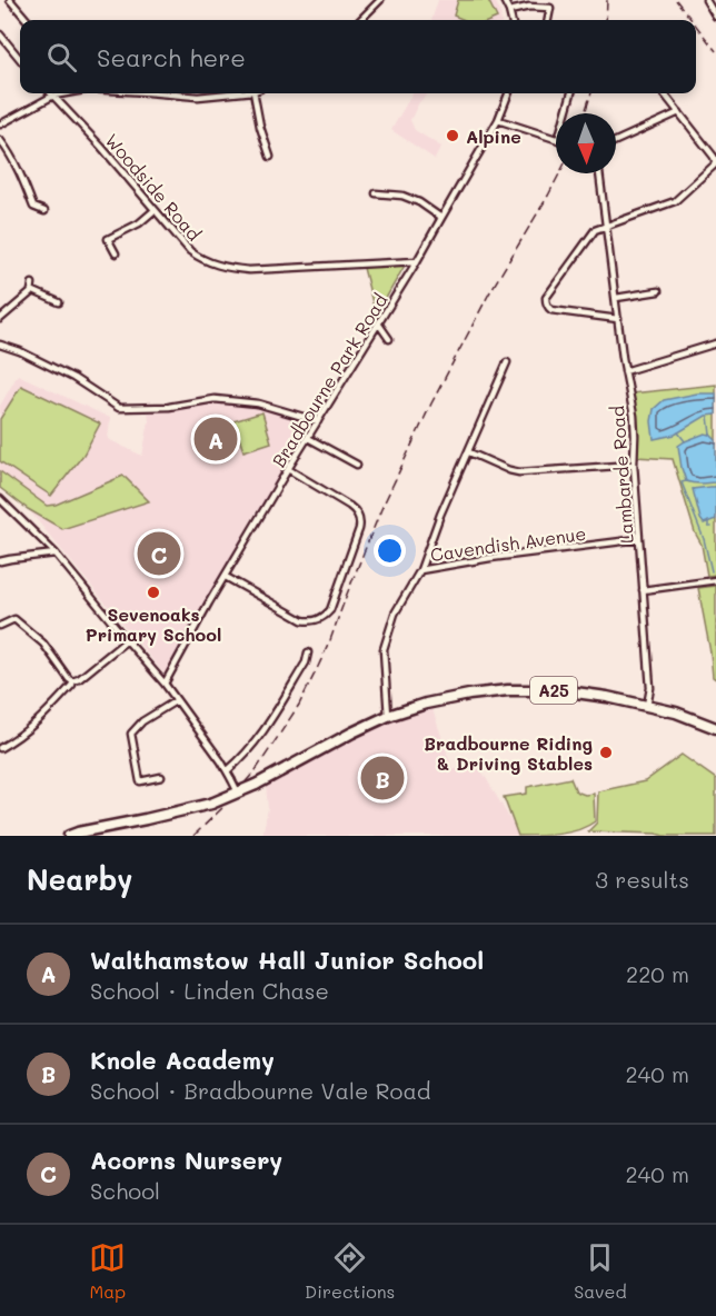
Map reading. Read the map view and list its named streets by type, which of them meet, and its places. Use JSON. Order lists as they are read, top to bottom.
{
  "streets": {
    "highway": ["A25"],
    "street": [
      "Woodside Road",
      "Bradbourne Park Road",
      "Lambarde Road",
      "Cavendish Avenue"
    ]
  },
  "crossings": [
    ["Woodside Road", "Bradbourne Park Road"],
    ["Lambarde Road", "Cavendish Avenue"],
    ["Lambarde Road", "A25"]
  ],
  "places": ["Alpine", "Sevenoaks Primary School", "Bradbourne Riding & Driving Stables"],
  "north": "bottom",
  "page": {
    "search": "Search here",
    "pins": ["A", "C", "B"],
    "heading": ["Nearby", "3 results"],
    "list": [
      {
        "mark": "A",
        "name": "Walthamstow Hall Junior School",
        "note": "School · Linden Chase",
        "value": "220 m"
      },
      {
        "mark": "B",
        "name": "Knole Academy",
        "note": "School · Bradbourne Vale Road",
        "value": "240 m"
      },
      {
        "mark": "C",
        "name": "Acorns Nursery",
        "note": "School",
        "value": "240 m"
      }
    ],
    "nav": ["Map", "Directions", "Saved"]
  }
}
